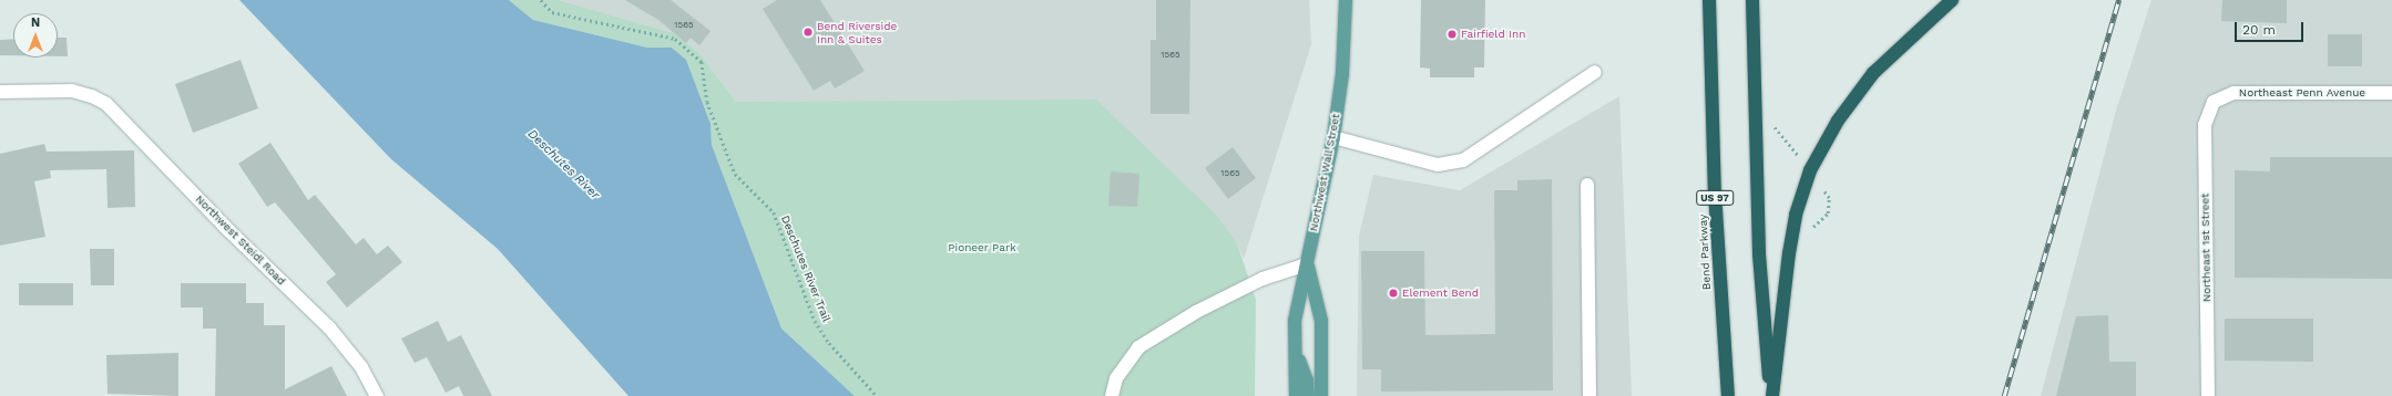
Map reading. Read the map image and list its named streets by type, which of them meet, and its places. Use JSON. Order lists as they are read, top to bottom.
{
  "streets": {
    "highway": ["US 97", "Bend Parkway"],
    "main road": ["Northwest Wall Street"],
    "street": ["Northeast Penn Avenue", "Northwest Steidl Road", "Northeast 1st Street"],
    "path": ["Deschutes River Trail"]
  },
  "crossings": [
    ["Northeast Penn Avenue", "Northeast 1st Street"]
  ],
  "water": ["Deschutes River"],
  "parks": ["Pioneer Park"],
  "places": ["Bend Riverside Inn & Suites", "Fairfield Inn", "Element Bend"],
  "house_numbers": ["1565", "1565", "1565"],
  "scale_bar": "20 m",
  "north": "top"
}
